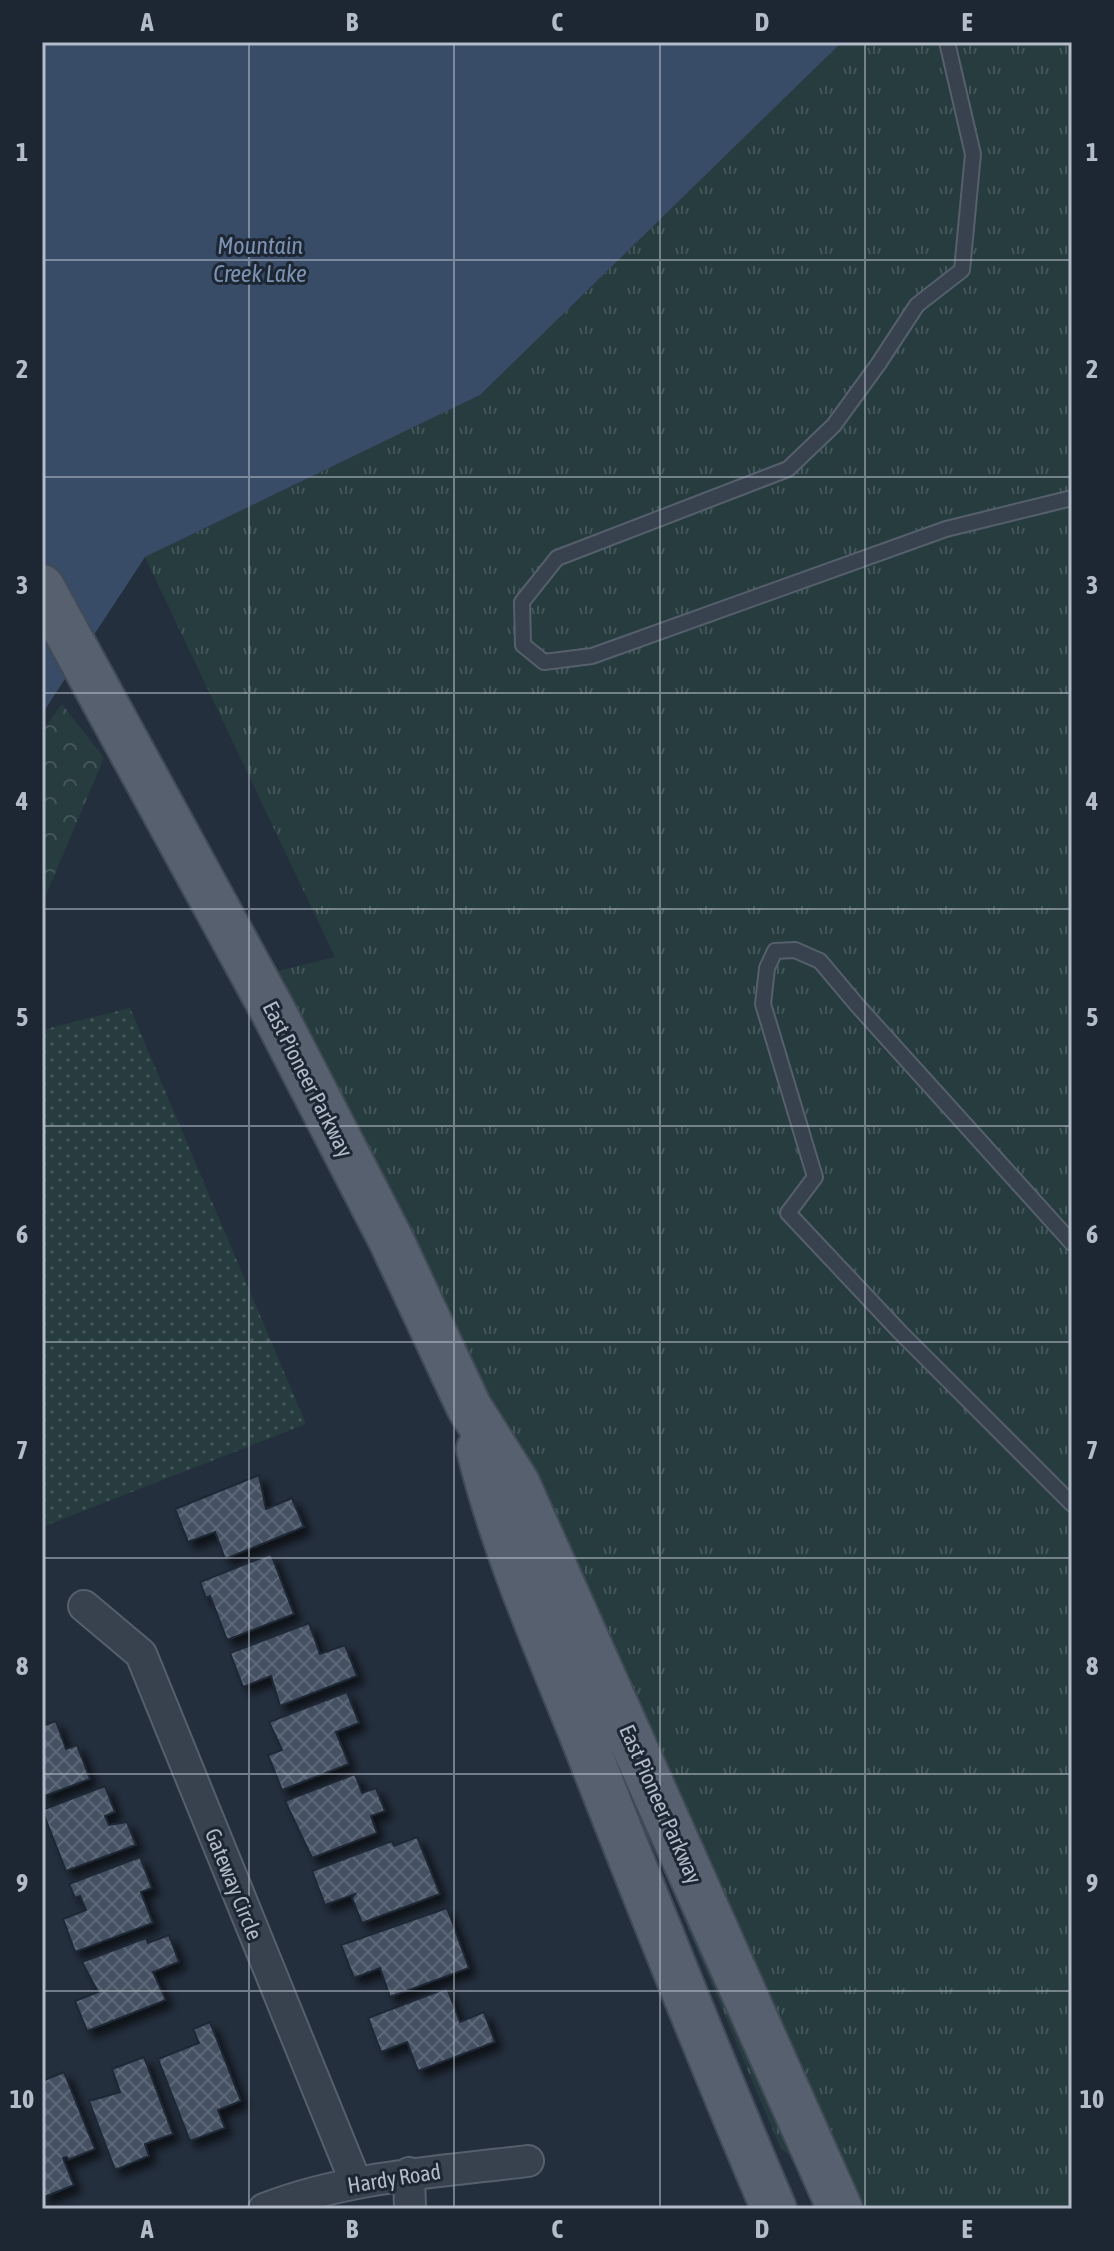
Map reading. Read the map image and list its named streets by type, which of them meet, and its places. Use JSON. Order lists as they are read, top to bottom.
{
  "streets": {
    "main road": ["East Pioneer Parkway"],
    "street": ["Gateway Circle", "Hardy Road"]
  },
  "crossings": [
    ["Gateway Circle", "Hardy Road"]
  ],
  "water": ["Mountain Creek Lake"],
  "grid": {
    "columns": [
      "A",
      "B",
      "C",
      "D",
      "E"
    ],
    "rows": [
      "1",
      "2",
      "3",
      "4",
      "5",
      "6",
      "7",
      "8",
      "9",
      "10"
    ]
  }
}
